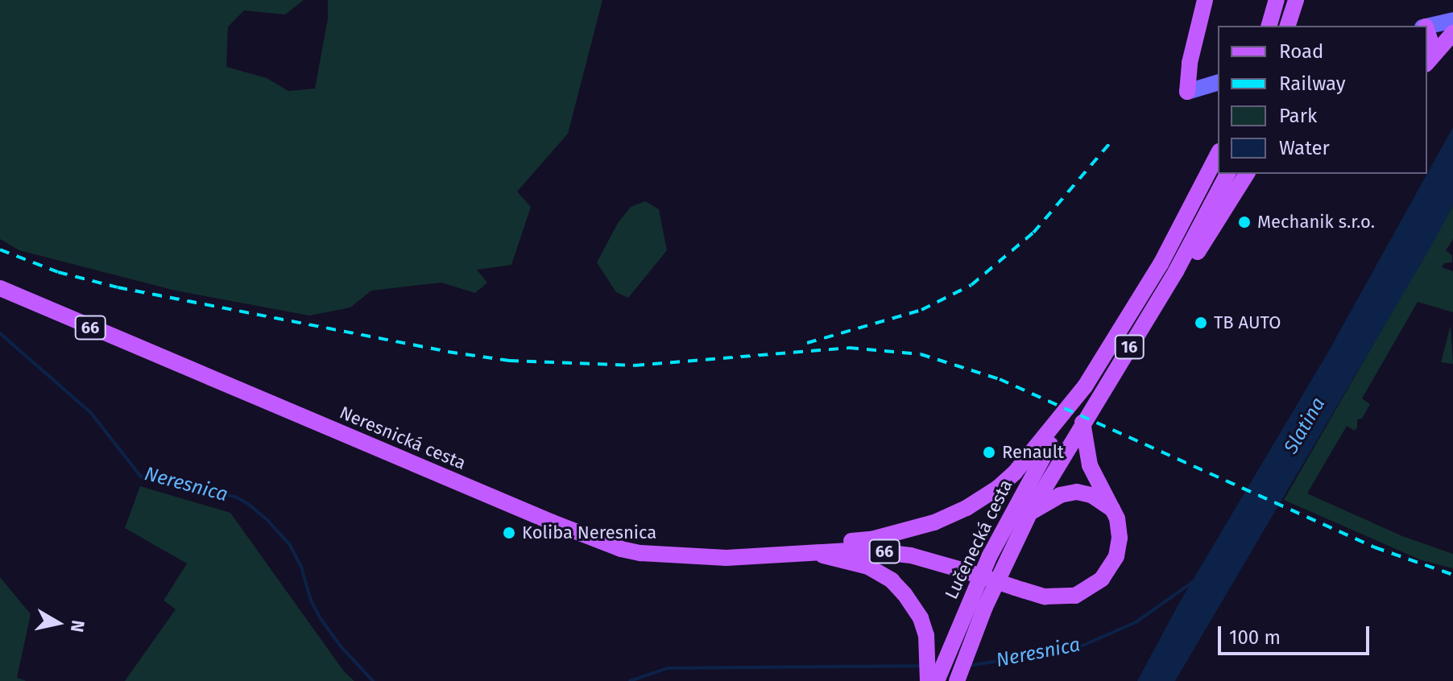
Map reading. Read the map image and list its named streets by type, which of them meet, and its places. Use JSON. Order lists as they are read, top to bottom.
{
  "streets": {
    "main road": [
      "66",
      "16",
      "Neresnická cesta",
      "Lučenecká cesta"
    ]
  },
  "crossings": [
    ["66", "Neresnická cesta"],
    ["16", "Lučenecká cesta"]
  ],
  "water": ["Slatina", "Neresnica"],
  "places": [
    "Mechanik s.r.o.",
    "TB AUTO",
    "Renault",
    "Koliba Neresnica"
  ],
  "legend": [
    "Road",
    "Railway",
    "Park",
    "Water"
  ],
  "scale_bar": "100 m",
  "north": "right"
}
